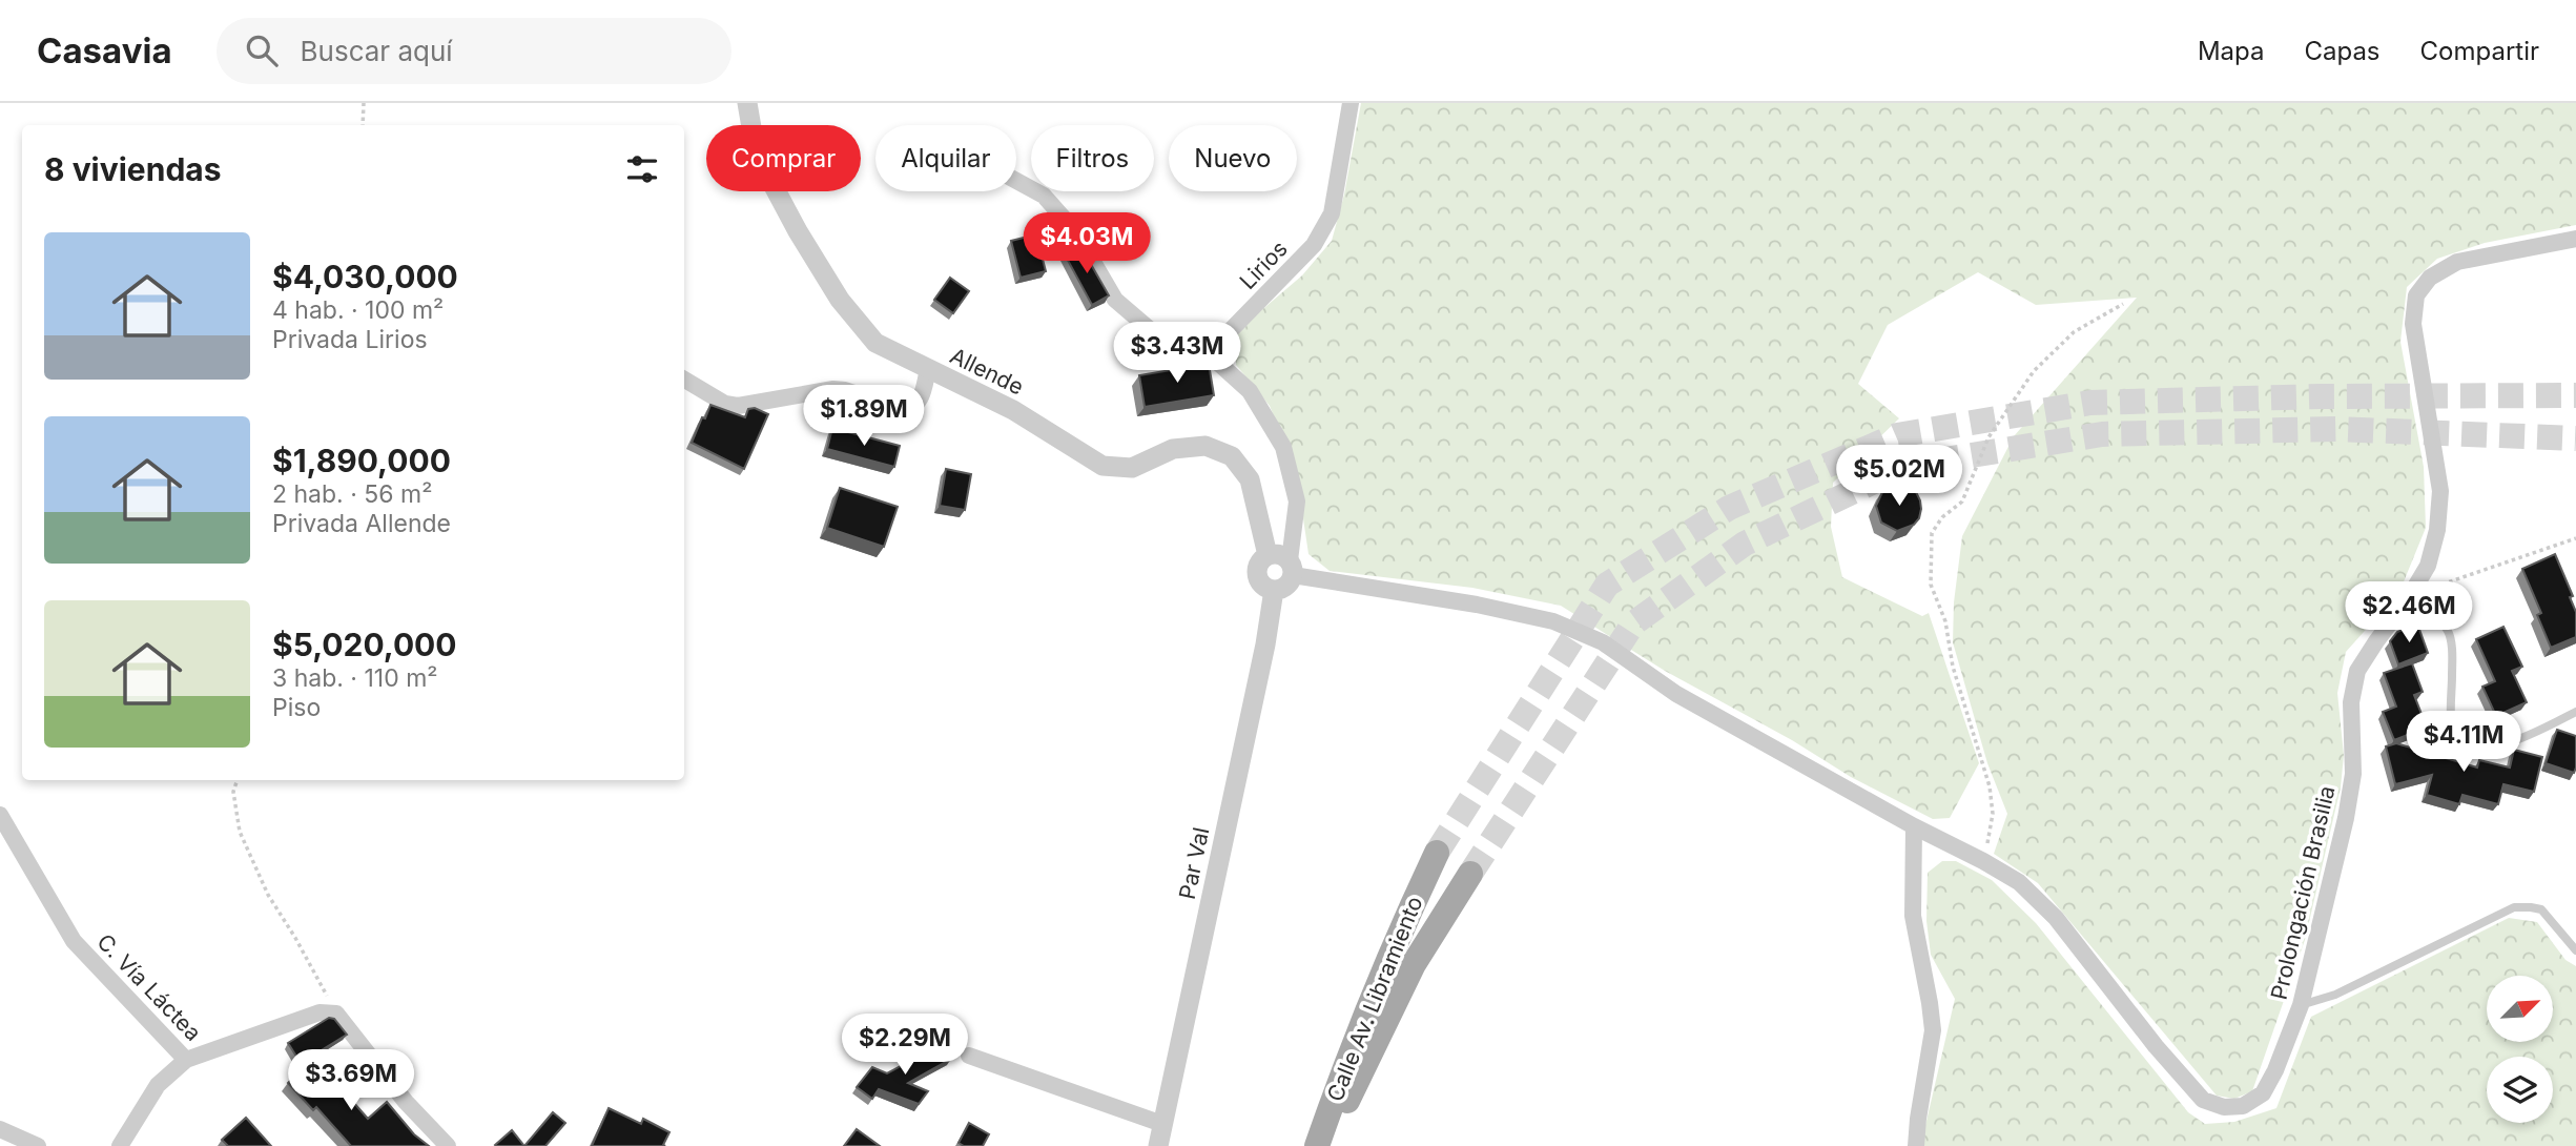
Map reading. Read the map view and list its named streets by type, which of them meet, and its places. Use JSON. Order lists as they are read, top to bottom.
{
  "streets": {
    "main road": ["Calle Av. Libramiento"],
    "street": [
      "Lirios",
      "Allende",
      "Par Val",
      "Prolongación Brasilia",
      "C. Vía Láctea"
    ]
  },
  "crossings": [
    ["Allende", "Par Val"],
    ["Allende", "Prolongación Brasilia"],
    ["Par Val", "Prolongación Brasilia"]
  ],
  "north": "top right",
  "page": {
    "header": "Casavia",
    "search": "Buscar aquí",
    "nav": ["Mapa", "Capas", "Compartir"],
    "chip": [
      "Comprar",
      "Alquilar",
      "Filtros",
      "Nuevo"
    ],
    "heading": "8 viviendas",
    "price": [
      "$4.03M",
      "$3.43M",
      "$1.89M",
      "$5.02M",
      "$2.46M",
      "$4.11M",
      "$2.29M",
      "$3.69M"
    ],
    "list": [
      {
        "name": "$4,030,000",
        "note": "4 hab. · 100 m² · Privada Lirios"
      },
      {
        "name": "$1,890,000",
        "note": "2 hab. · 56 m² · Privada Allende"
      },
      {
        "name": "$5,020,000",
        "note": "3 hab. · 110 m² · Piso"
      }
    ]
  }
}
